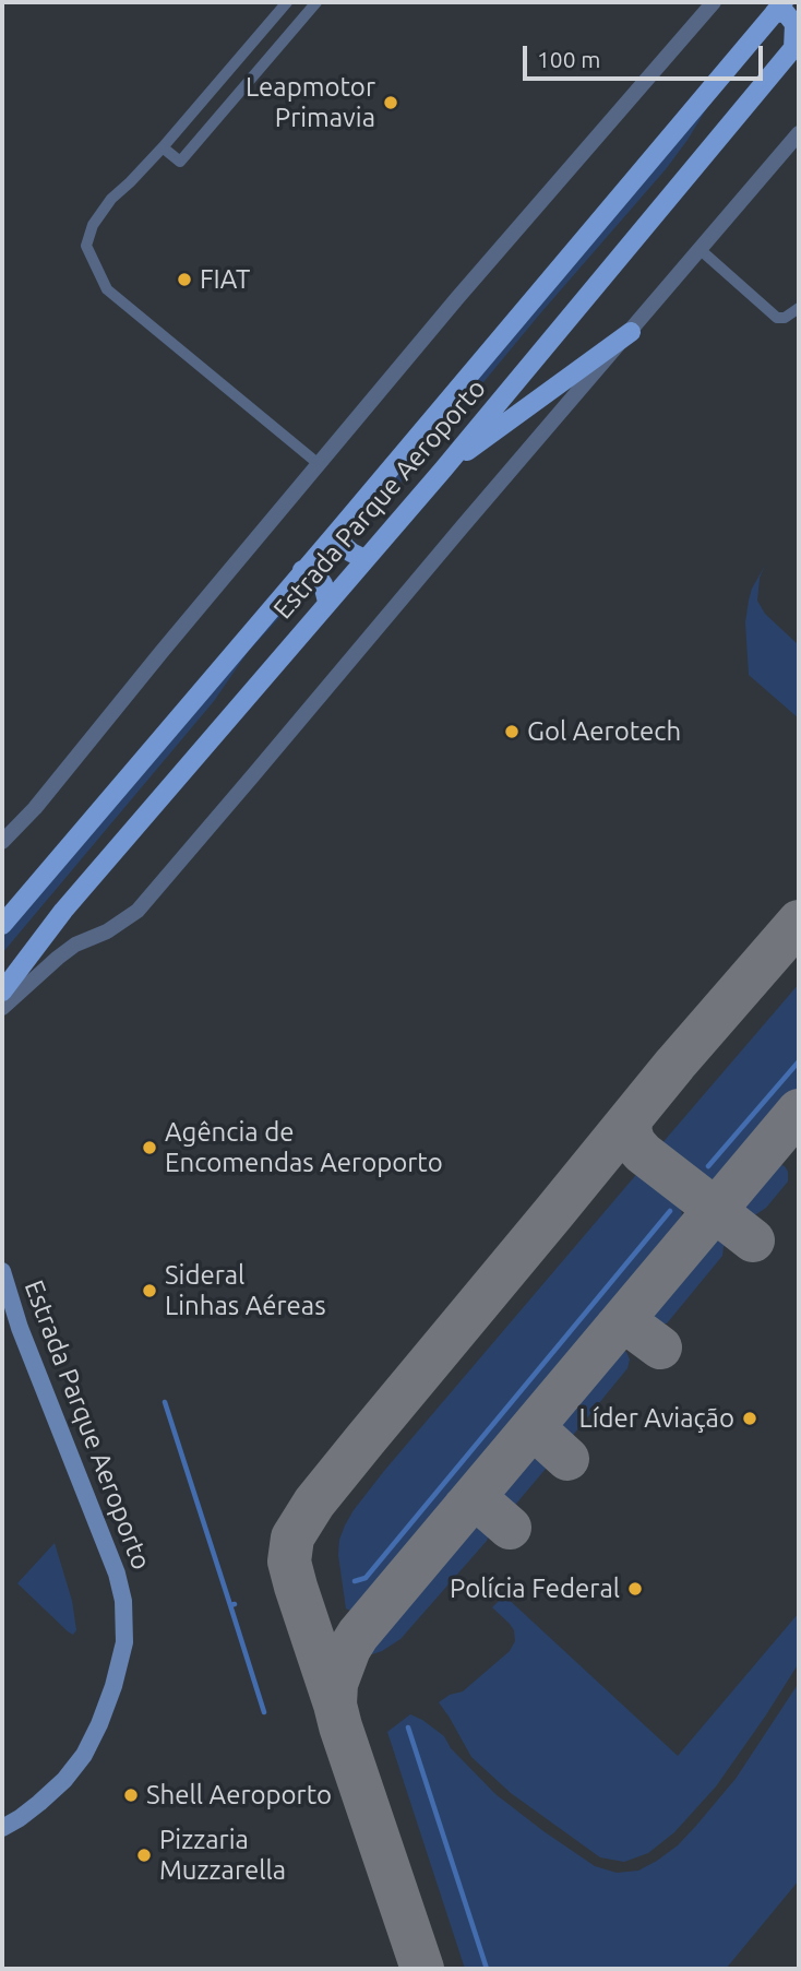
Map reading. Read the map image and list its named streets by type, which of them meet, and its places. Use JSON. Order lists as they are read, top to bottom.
{
  "streets": {
    "main road": ["Estrada Parque Aeroporto"]
  },
  "places": [
    "Leapmotor Primavia",
    "FIAT",
    "Gol Aerotech",
    "Agência de Encomendas Aeroporto",
    "Sideral Linhas Aéreas",
    "Líder Aviação",
    "Polícia Federal",
    "Shell Aeroporto",
    "Pizzaria Muzzarella"
  ],
  "scale_bar": "100 m"
}
